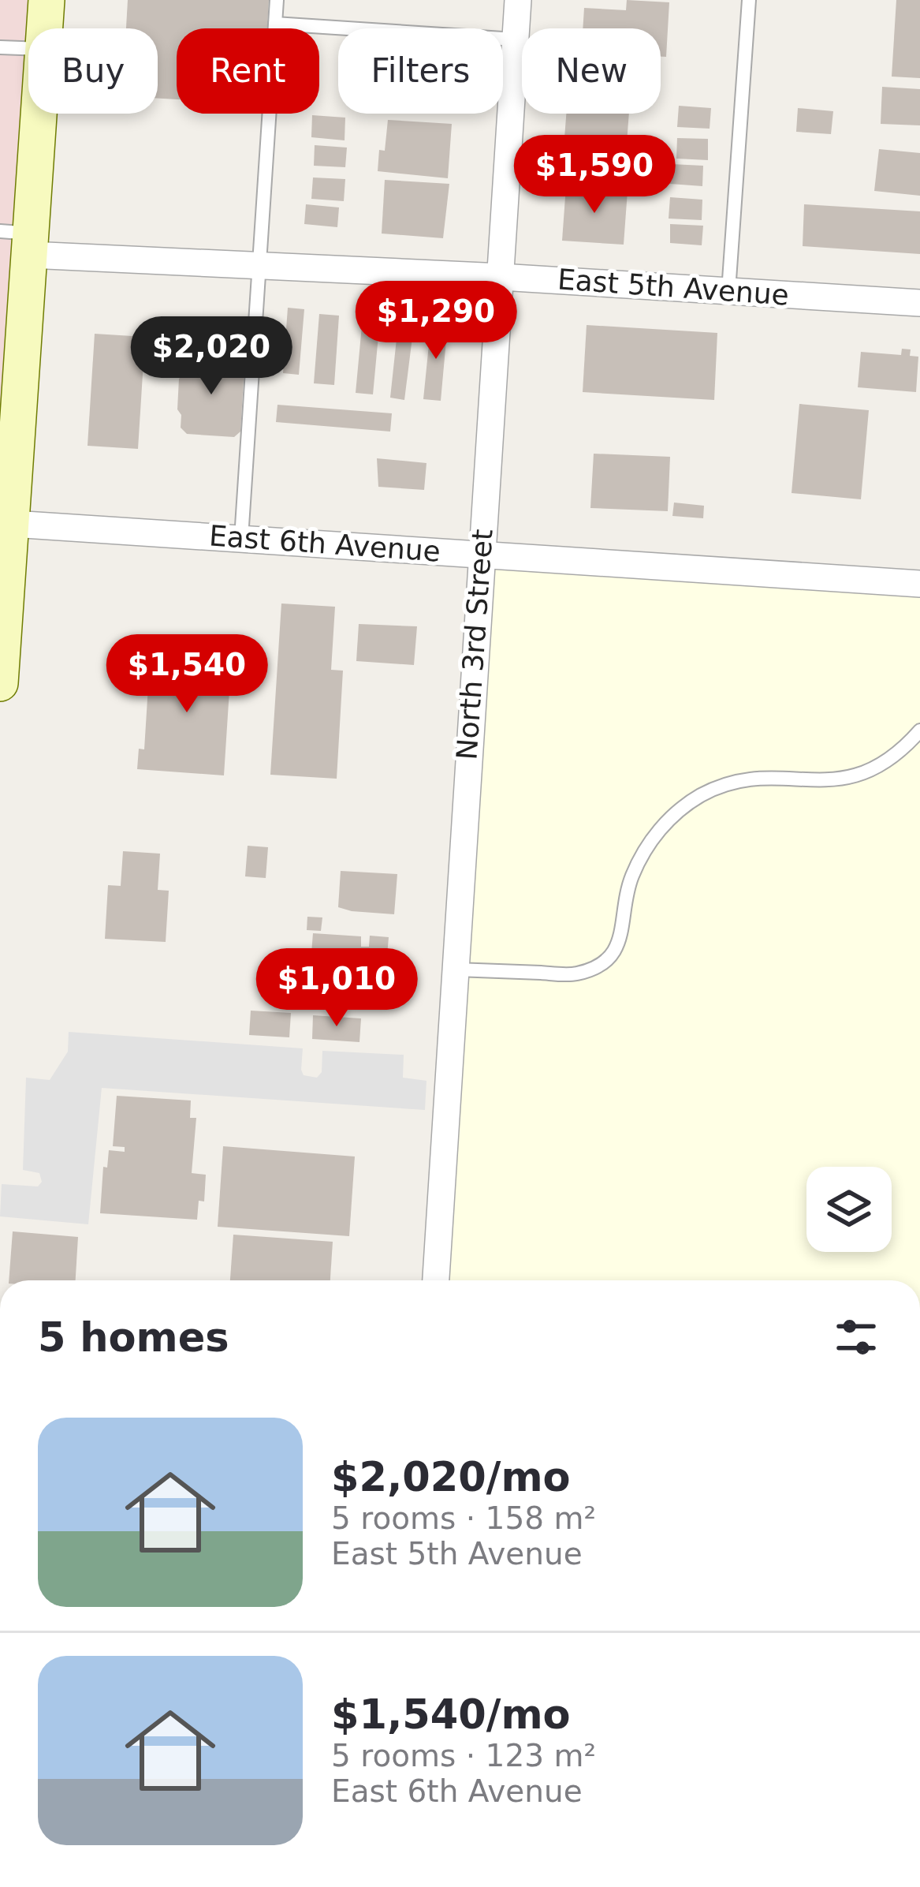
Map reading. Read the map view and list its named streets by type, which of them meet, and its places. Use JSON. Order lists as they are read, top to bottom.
{
  "streets": {
    "street": ["East 5th Avenue", "East 6th Avenue", "North 3rd Street"]
  },
  "crossings": [
    ["East 5th Avenue", "North 3rd Street"],
    ["East 6th Avenue", "North 3rd Street"]
  ],
  "page": {
    "chip": [
      "Buy",
      "Rent",
      "Filters",
      "New"
    ],
    "price": [
      "$1,590",
      "$1,290",
      "$2,020",
      "$1,540",
      "$1,010"
    ],
    "heading": "5 homes",
    "list": [
      {
        "name": "$2,020/mo",
        "note": "5 rooms · 158 m² · East 5th Avenue"
      },
      {
        "name": "$1,540/mo",
        "note": "5 rooms · 123 m² · East 6th Avenue"
      }
    ]
  }
}
